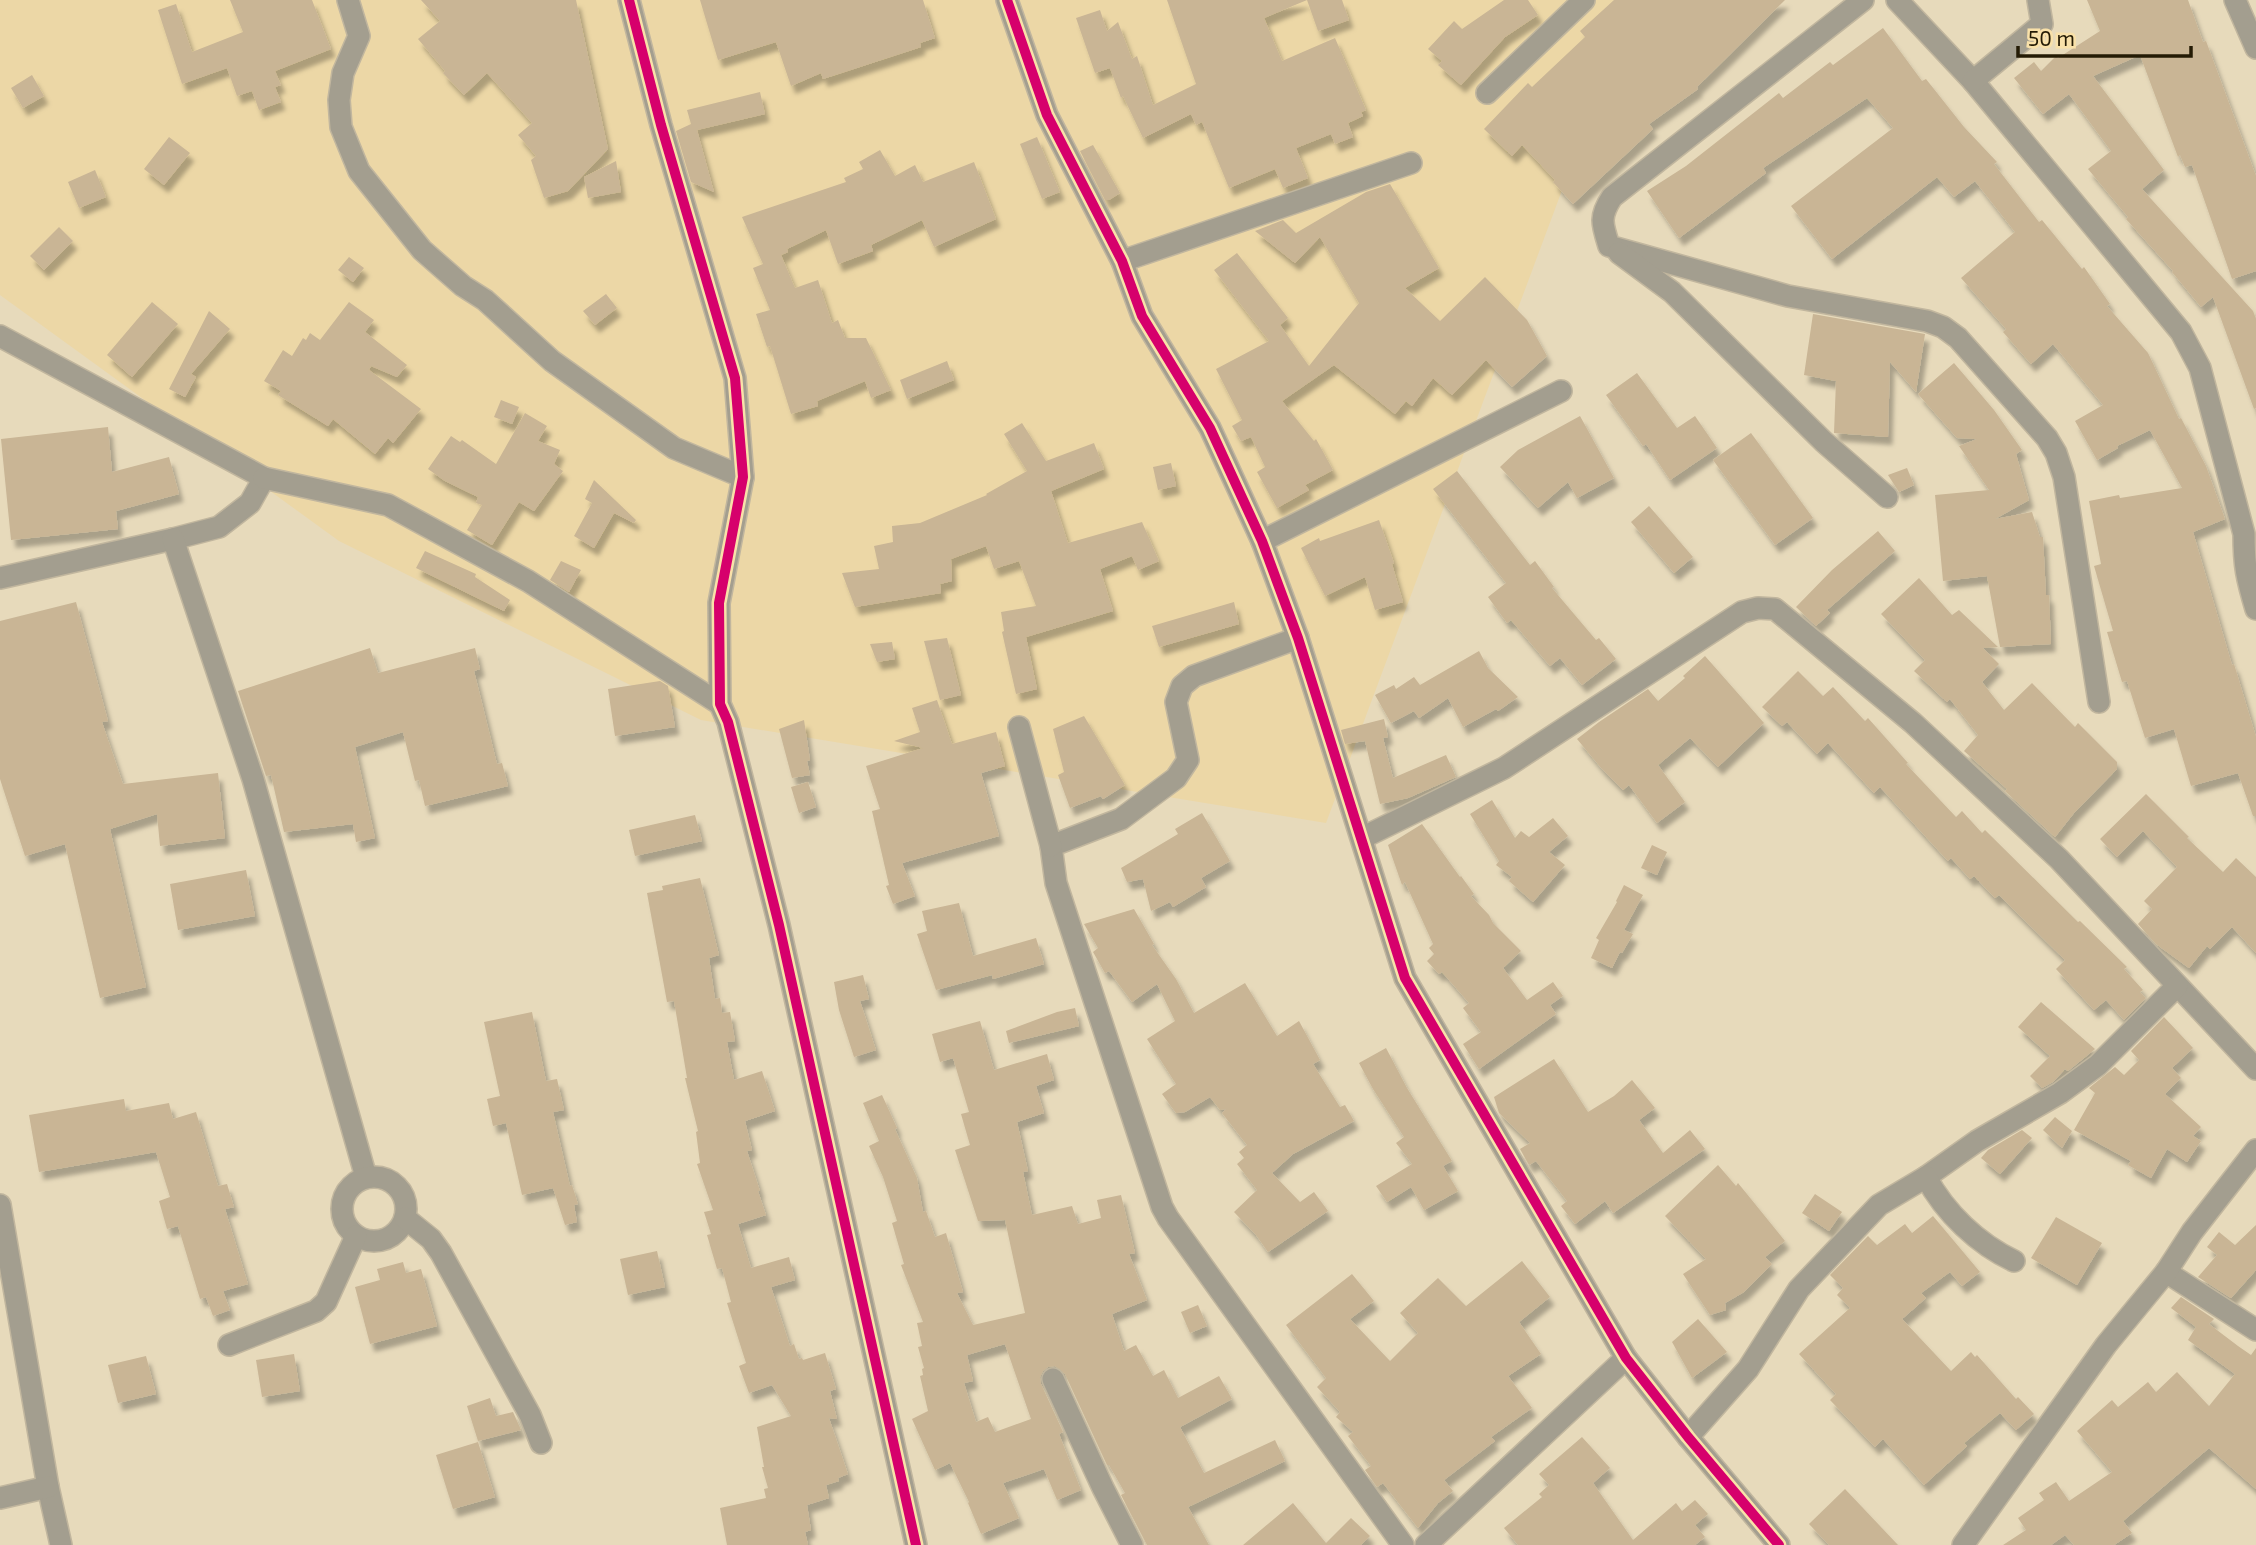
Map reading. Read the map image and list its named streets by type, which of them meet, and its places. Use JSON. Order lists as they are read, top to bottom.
{
  "scale_bar": "50 m"
}
